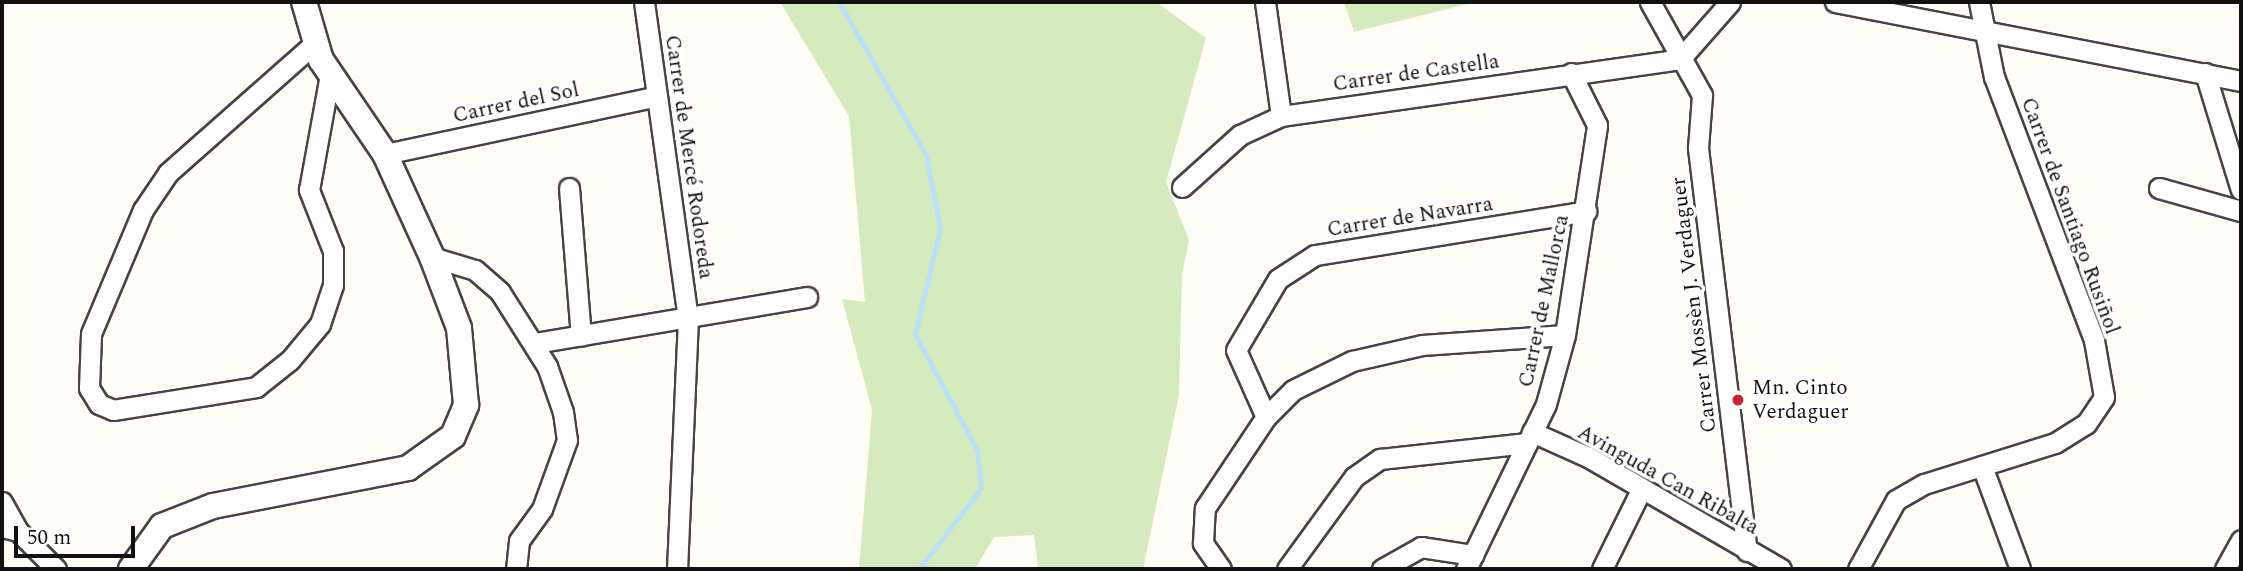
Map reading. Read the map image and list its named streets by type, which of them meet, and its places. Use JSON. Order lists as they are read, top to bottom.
{
  "streets": {
    "street": [
      "Carrer de Castella",
      "Carrer del Sol",
      "Carrer de Mercé Rodoreda",
      "Carrer de Santiago Rusiñol",
      "Carrer de Navarra",
      "Carrer de Mallorca",
      "Carrer Mossèn J. Verdaguer",
      "Avinguda Can Ribalta"
    ]
  },
  "crossings": [
    ["Carrer de Castella", "Carrer de Mallorca"],
    ["Carrer de Castella", "Carrer Mossèn J. Verdaguer"],
    ["Carrer del Sol", "Carrer de Mercé Rodoreda"],
    ["Carrer de Navarra", "Carrer de Mallorca"],
    ["Carrer de Mallorca", "Avinguda Can Ribalta"],
    ["Carrer Mossèn J. Verdaguer", "Avinguda Can Ribalta"]
  ],
  "places": ["Mn. Cinto Verdaguer"],
  "scale_bar": "50 m"
}
